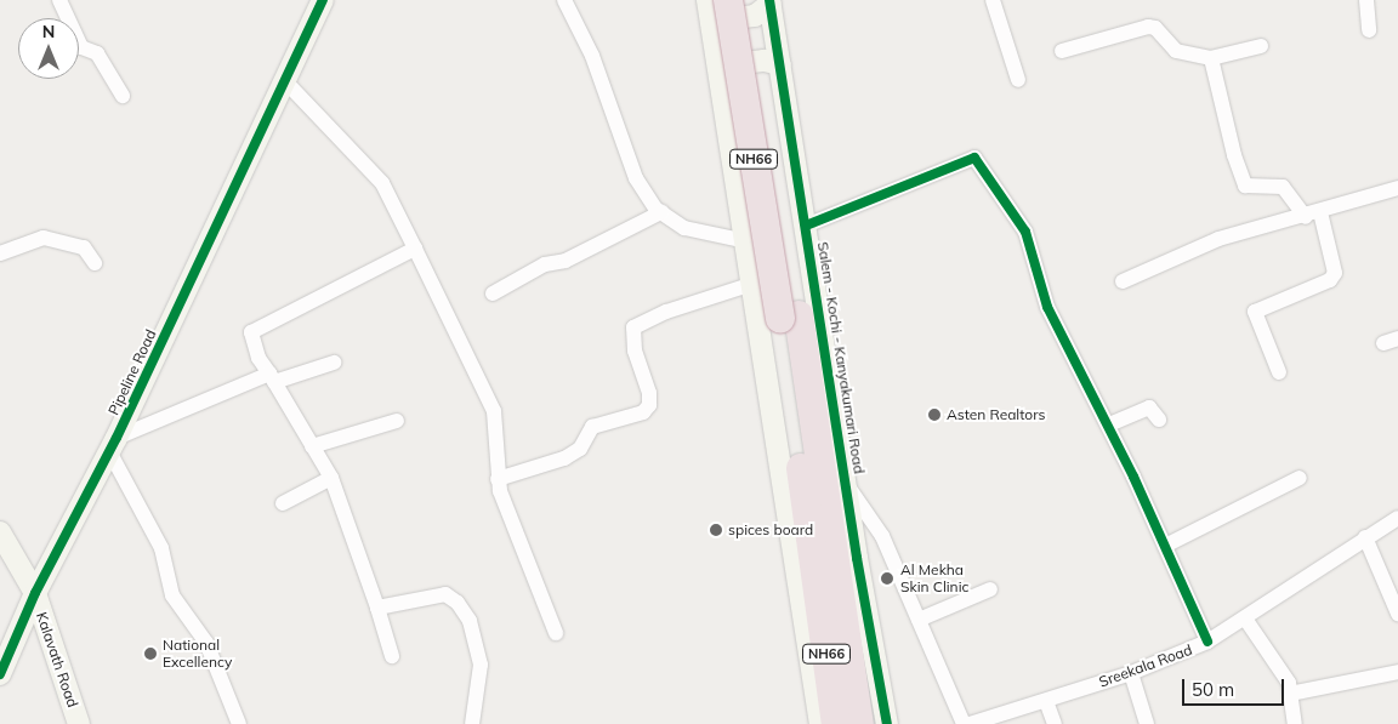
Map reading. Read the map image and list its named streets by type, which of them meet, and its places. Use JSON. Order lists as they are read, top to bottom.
{
  "streets": {
    "highway": ["NH66", "Salem - Kochi - Kanyakumari Road"],
    "street": ["Pipeline Road", "Kalavath Road", "Sreekala Road"]
  },
  "crossings": [
    ["Pipeline Road", "Kalavath Road"]
  ],
  "places": [
    "Asten Realtors",
    "spices board",
    "Al Mekha Skin Clinic",
    "National Excellency"
  ],
  "scale_bar": "50 m",
  "north": "top"
}
